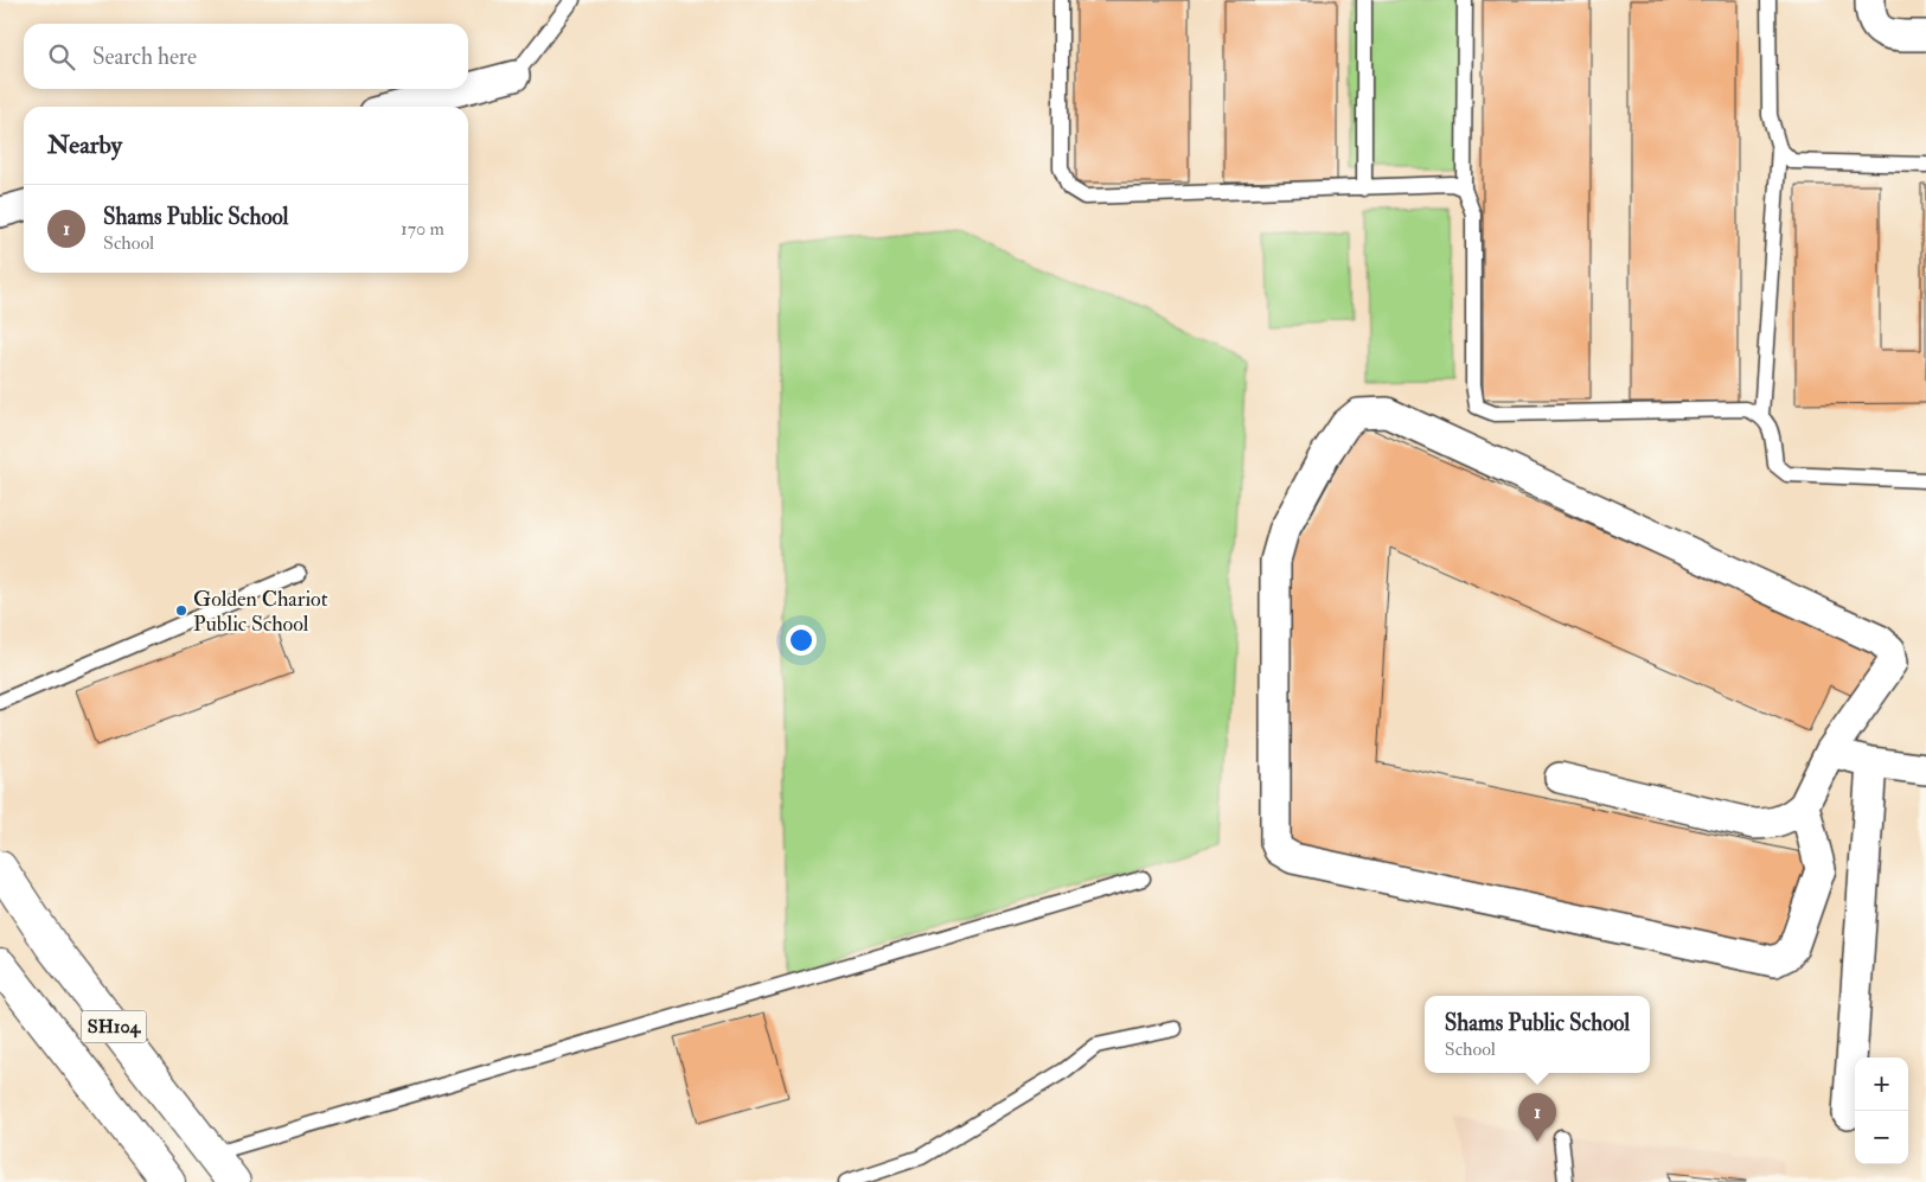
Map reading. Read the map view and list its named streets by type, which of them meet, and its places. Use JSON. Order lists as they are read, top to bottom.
{
  "streets": {
    "main road": ["SH104"]
  },
  "places": ["Golden Chariot Public School"],
  "page": {
    "search": "Search here",
    "heading": "Nearby",
    "list": [
      {
        "mark": "1",
        "name": "Shams Public School",
        "note": "School",
        "value": "170 m"
      }
    ],
    "popup": ["Shams Public School", "School"],
    "map_buttons": ["+", "−"],
    "pins": "1"
  }
}
